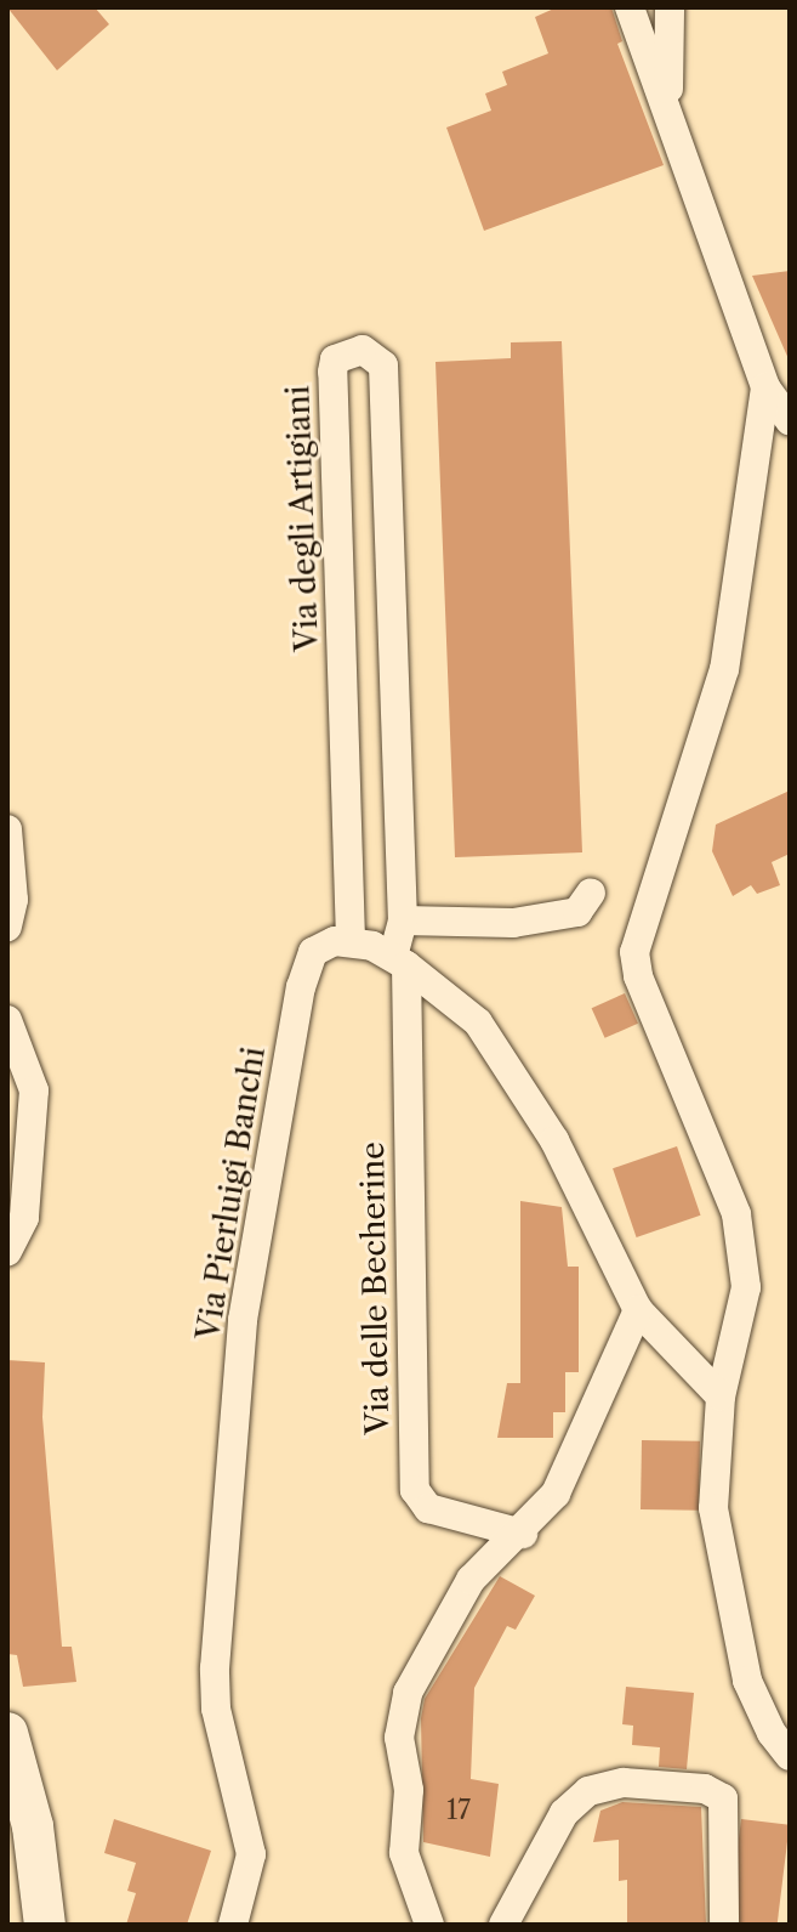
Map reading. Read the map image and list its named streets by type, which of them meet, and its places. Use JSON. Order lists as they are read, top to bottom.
{
  "streets": {
    "street": ["Via degli Artigiani", "Via Pierluigi Banchi", "Via delle Becherine"]
  },
  "crossings": [
    ["Via degli Artigiani", "Via Pierluigi Banchi"],
    ["Via degli Artigiani", "Via delle Becherine"]
  ],
  "house_numbers": ["17"]
}
